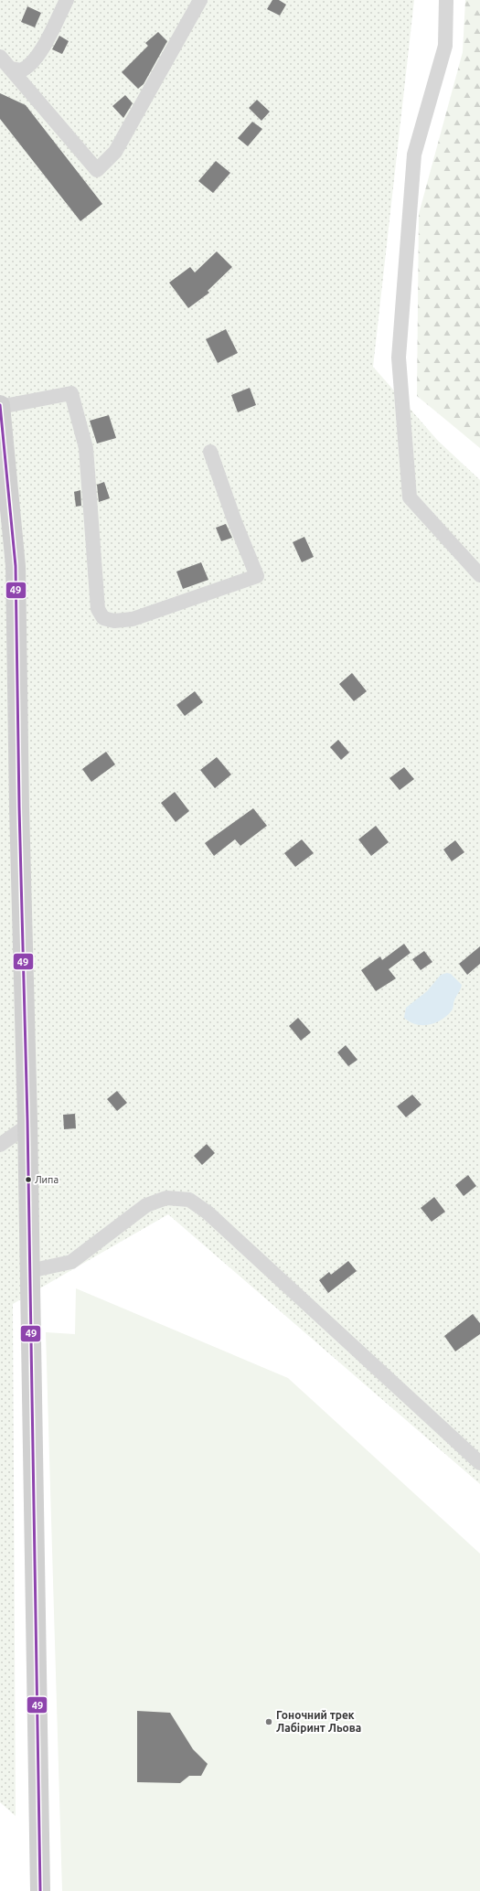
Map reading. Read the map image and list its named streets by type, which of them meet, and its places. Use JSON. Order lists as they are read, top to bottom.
{
  "places": ["Липа", "Гоночний трек Лабіринт Льова"],
  "lines": ["transit line 49"]
}
